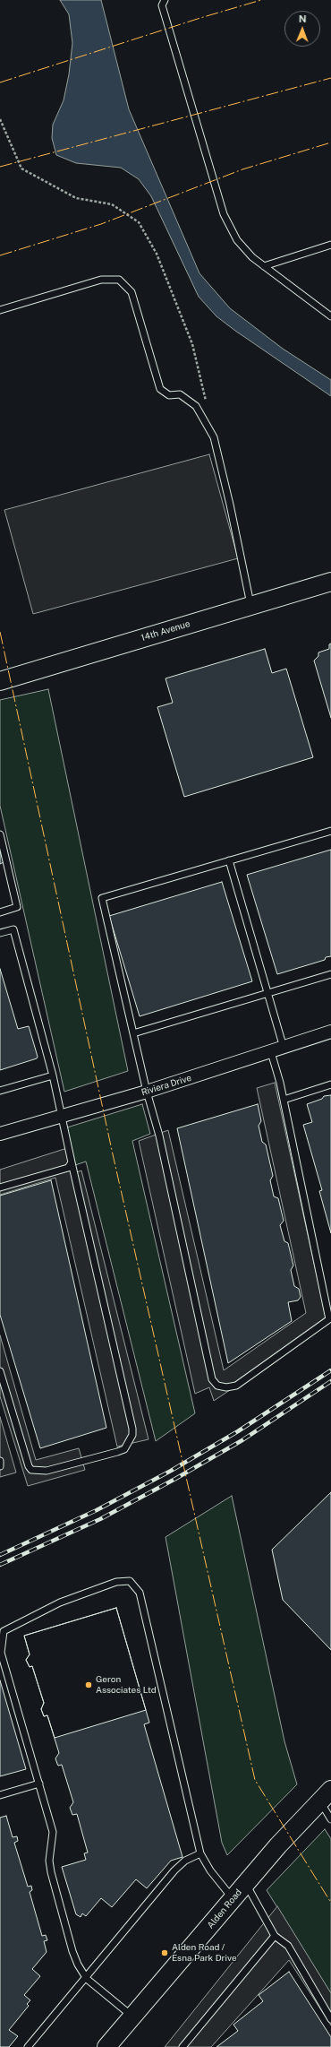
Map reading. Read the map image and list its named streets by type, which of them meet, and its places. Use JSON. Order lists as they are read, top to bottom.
{
  "streets": {
    "main road": ["14th Avenue", "Alden Road"],
    "street": ["Riviera Drive"]
  },
  "places": ["Geron Associates Ltd", "Alden Road / Esna Park Drive"],
  "north": "top"
}
